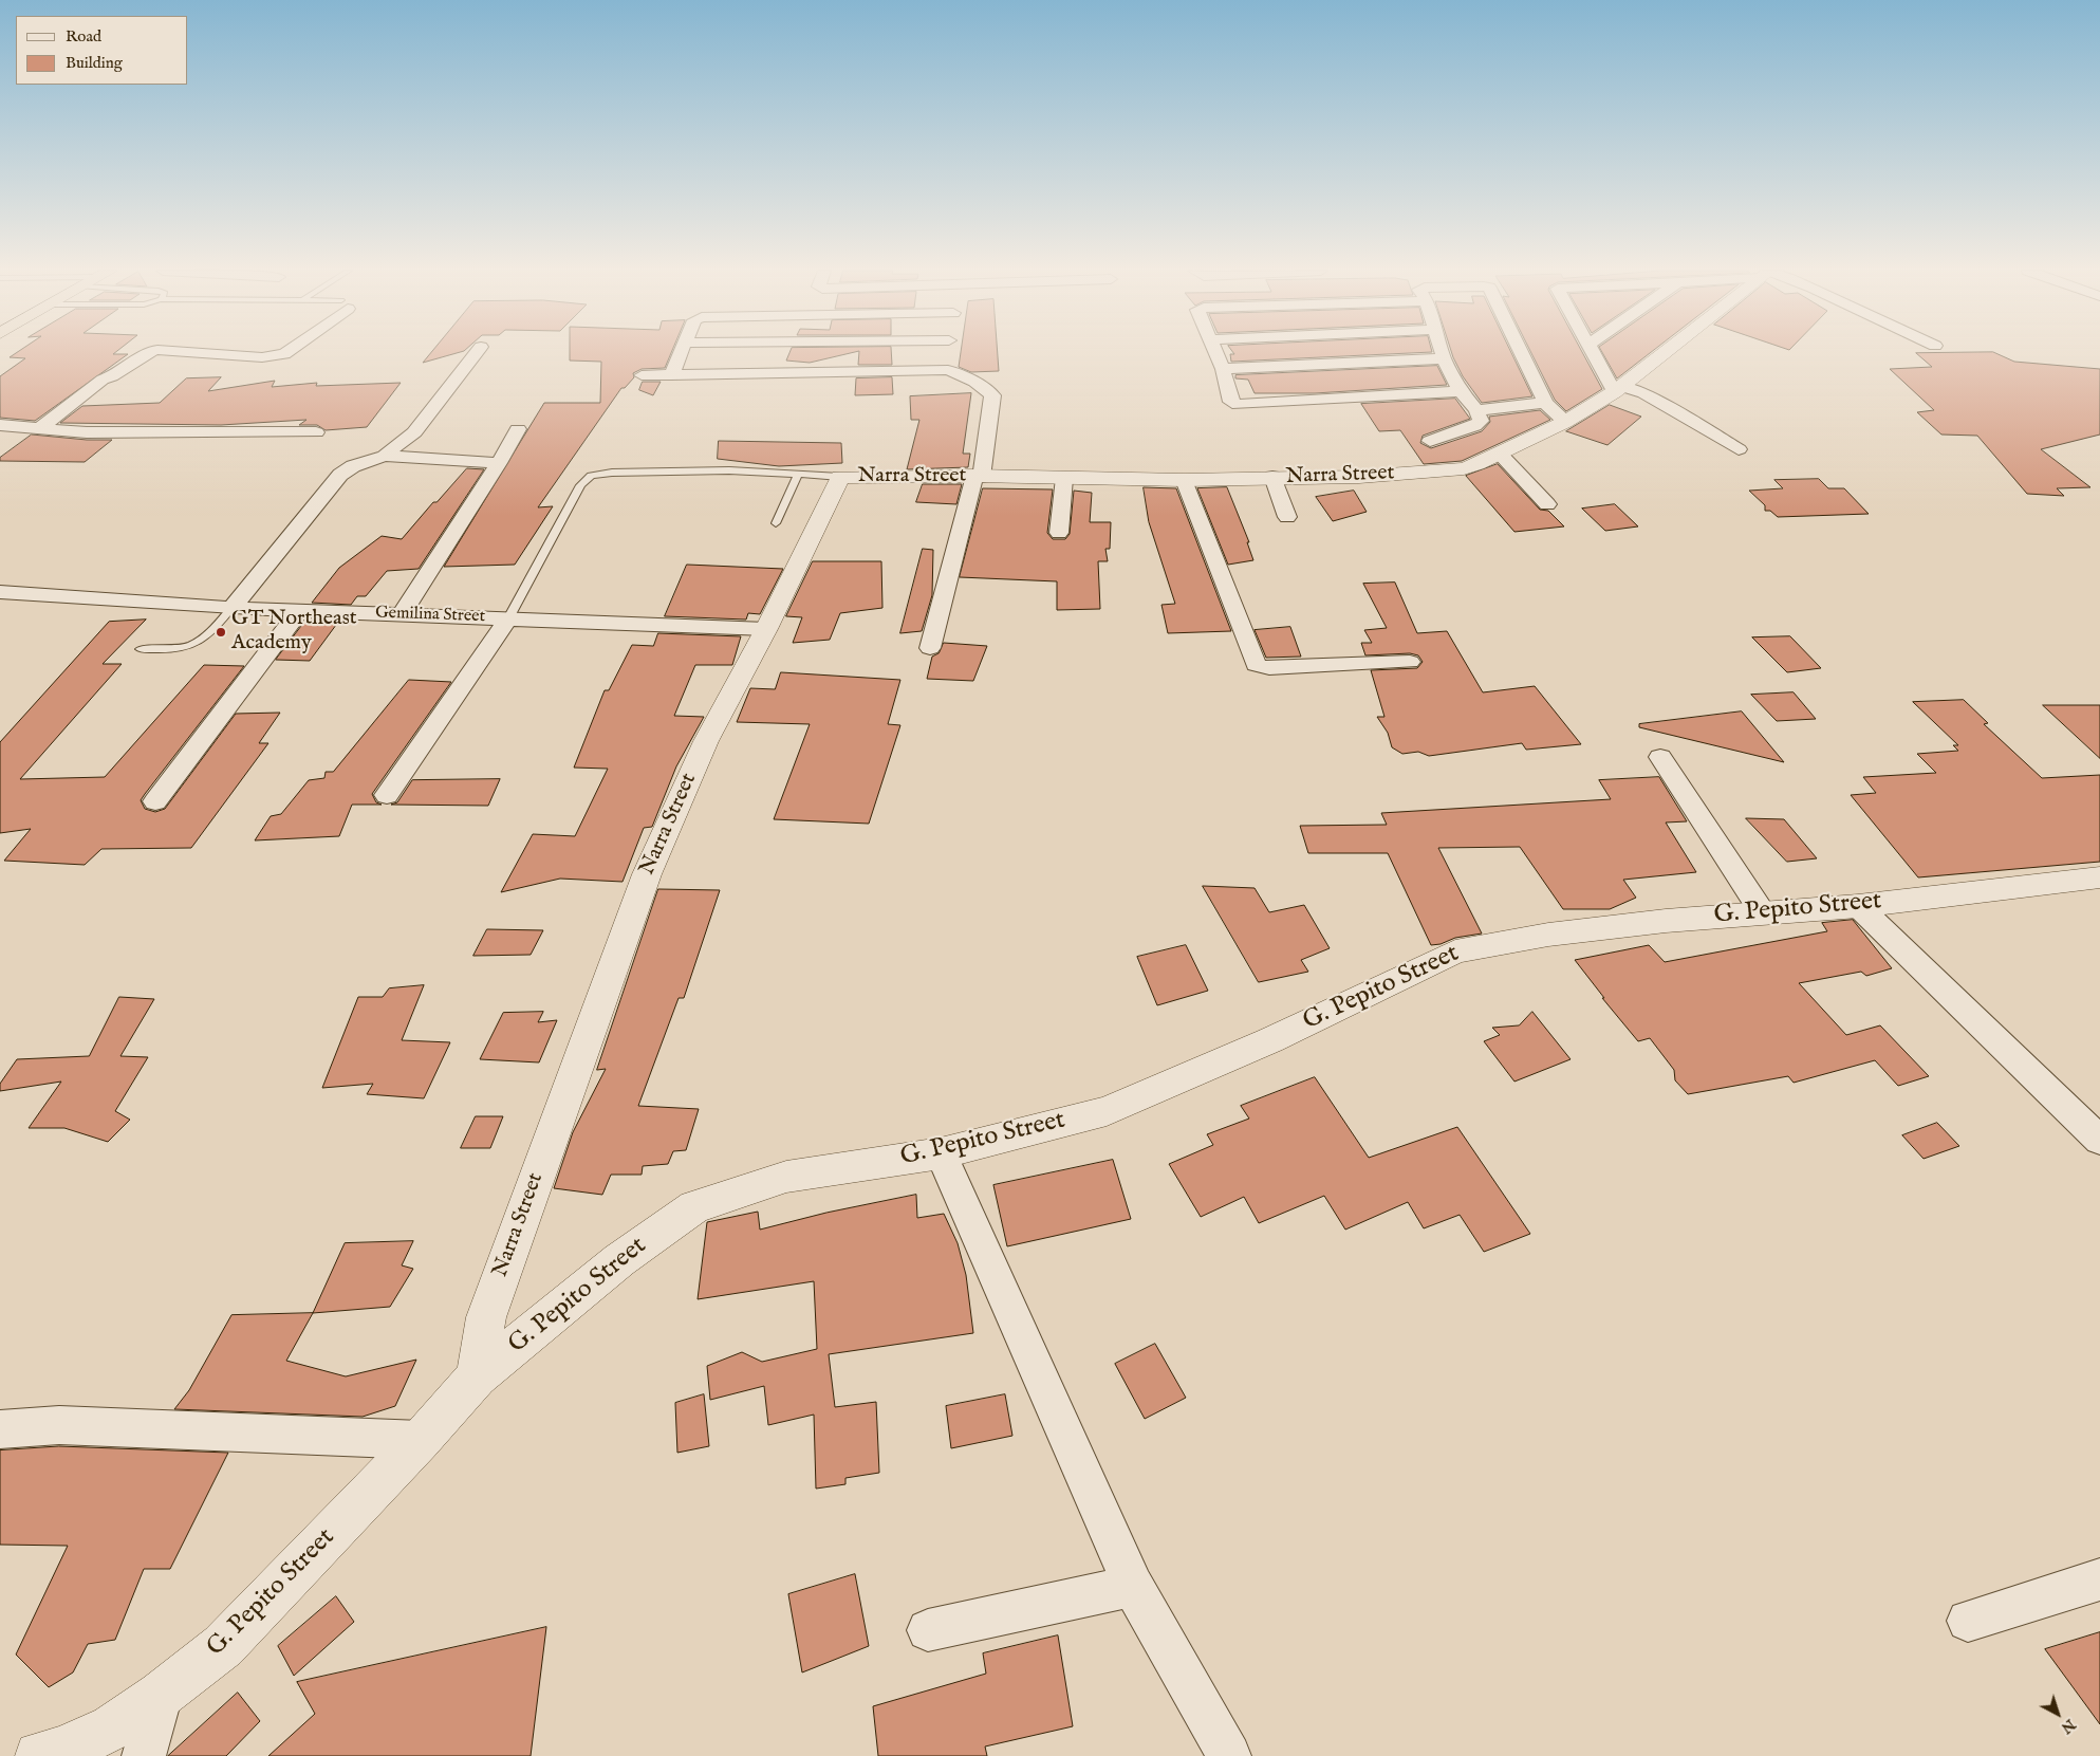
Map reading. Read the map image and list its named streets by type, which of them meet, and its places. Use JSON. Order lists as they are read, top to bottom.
{
  "streets": {
    "street": ["Narra Street", "Gemilina Street", "G. Pepito Street"]
  },
  "crossings": [
    ["Narra Street", "Gemilina Street"],
    ["Narra Street", "G. Pepito Street"]
  ],
  "places": ["GT Northeast Academy"],
  "legend": ["Road", "Building"],
  "north": "bottom right"
}
